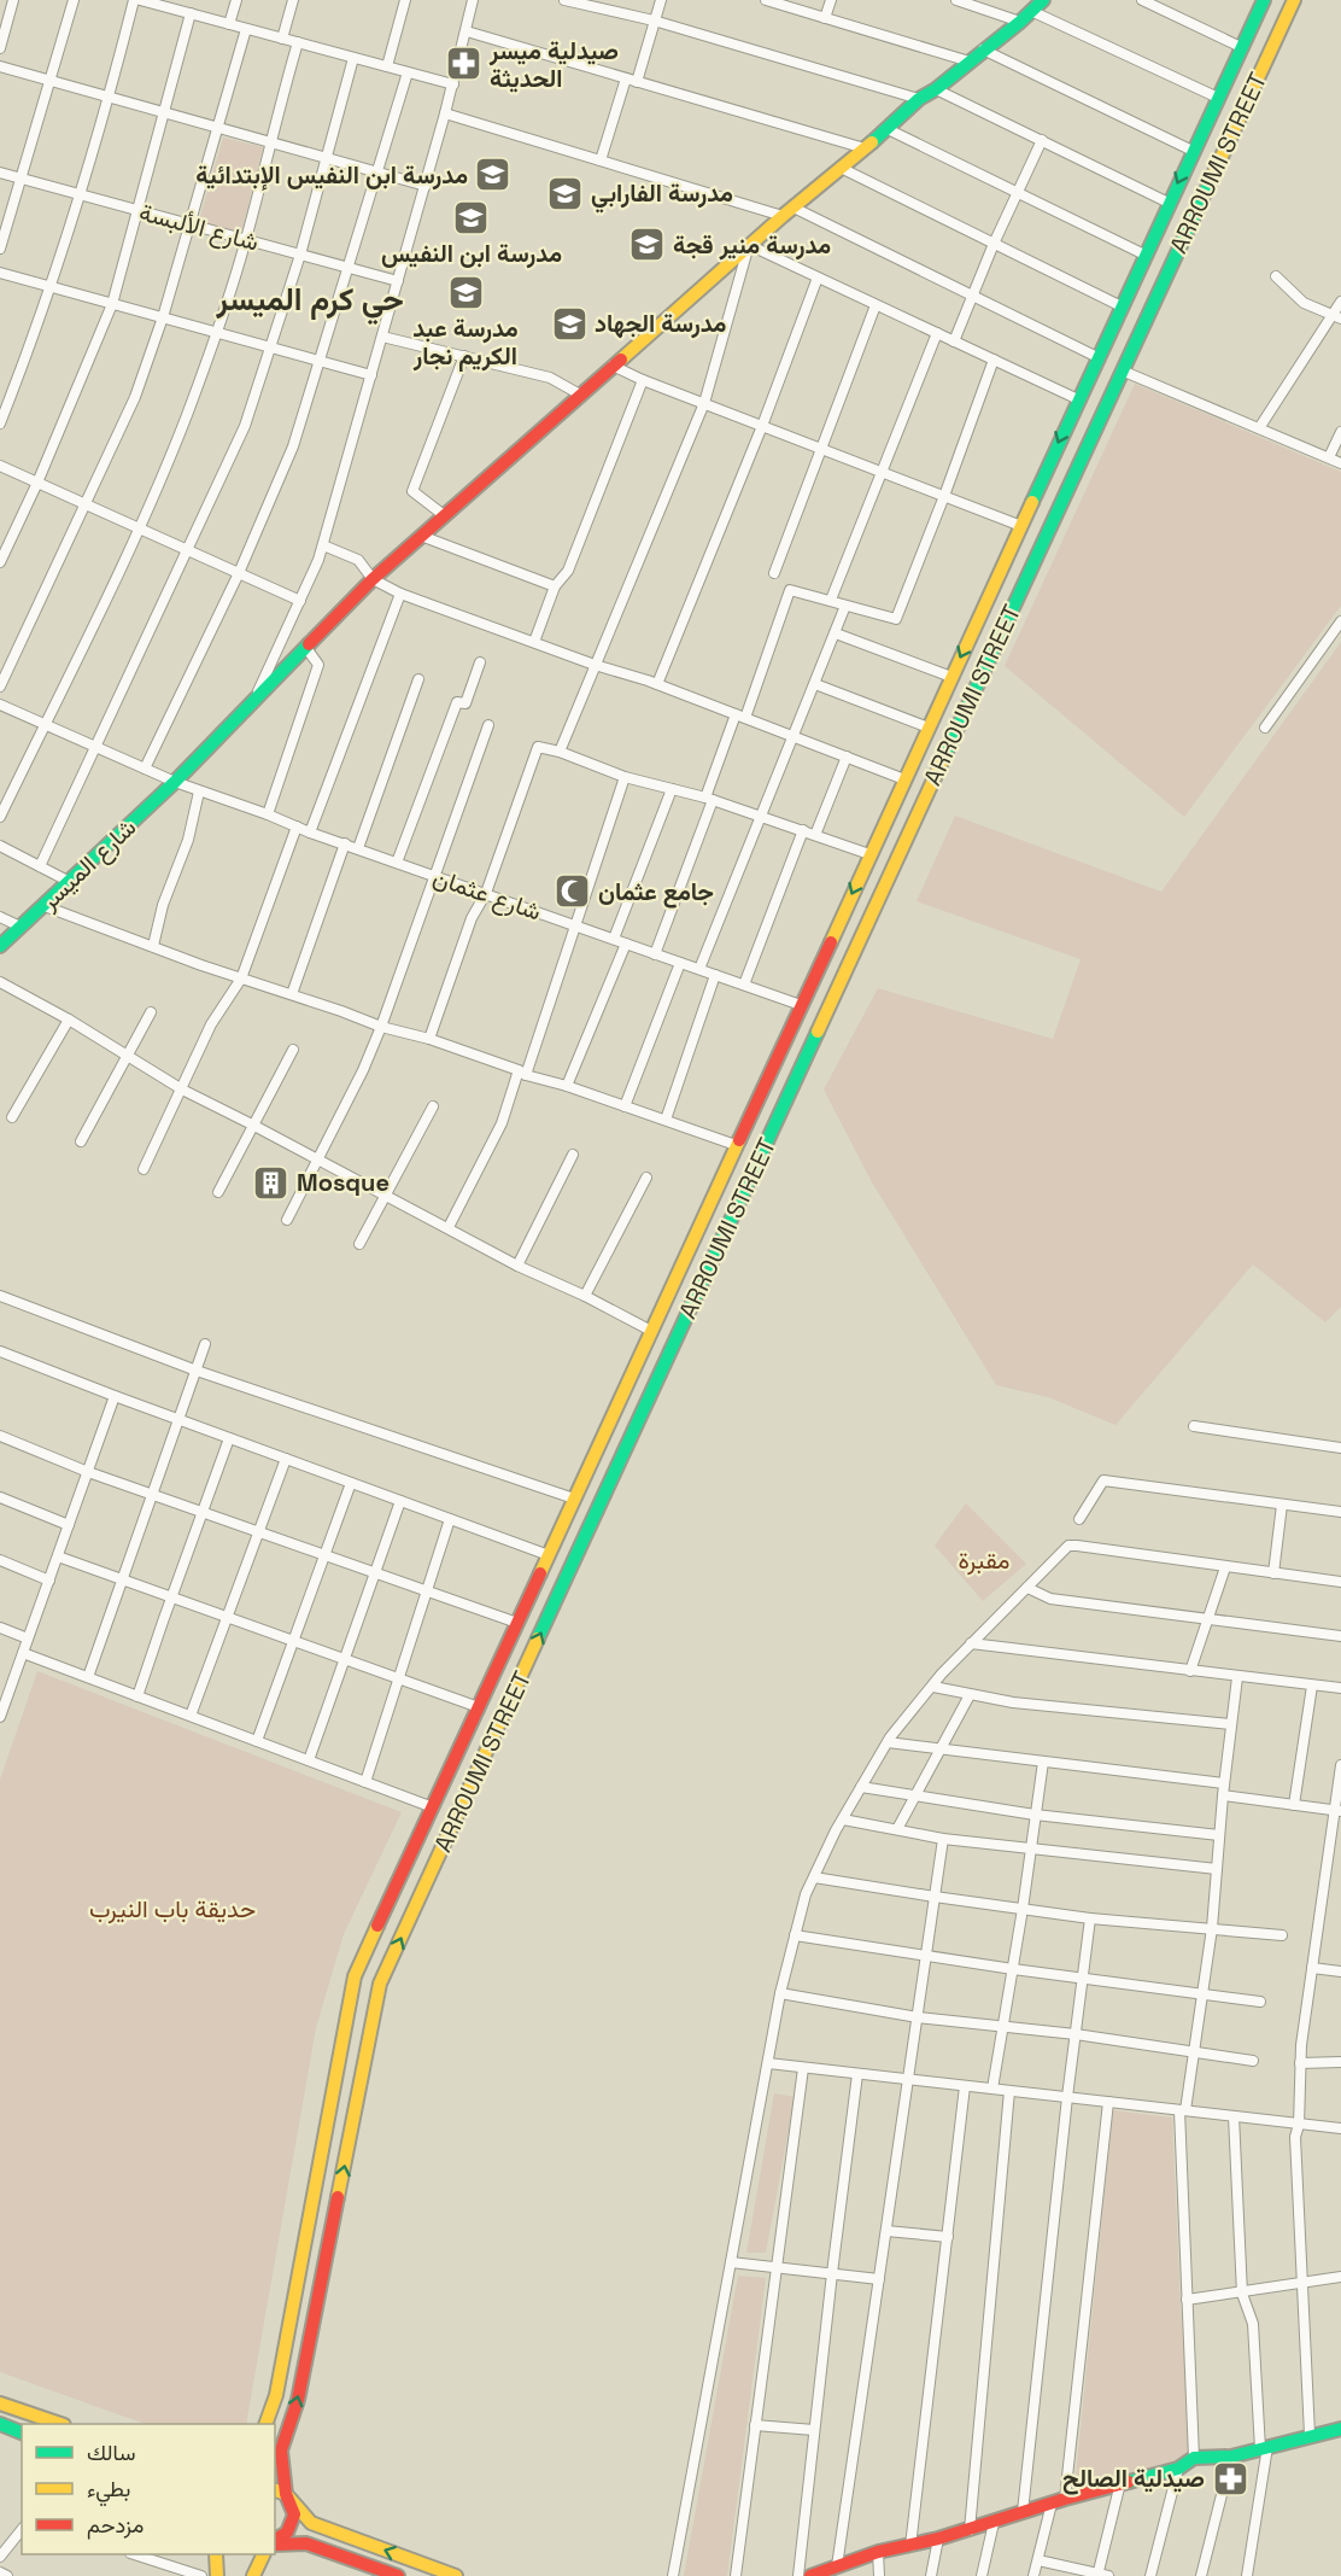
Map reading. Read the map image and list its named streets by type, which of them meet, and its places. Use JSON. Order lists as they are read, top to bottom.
{
  "streets": {
    "main road": ["ARROUMI STREET", "شارع الميسر"],
    "street": ["شارع الألبسة", "شارع عثمان"]
  },
  "crossings": [
    ["ARROUMI STREET", "شارع عثمان"],
    ["شارع الميسر", "شارع عثمان"]
  ],
  "districts": ["حي كرم الميسر"],
  "parks": ["مقبرة", "حديقة باب النيرب"],
  "places": {
    "pharmacy": ["صيدلية ميسر الحديثة", "صيدلية الصالح"],
    "school or university": [
      "مدرسة ابن النفيس الإبتدائية",
      "مدرسة الفارابي",
      "مدرسة ابن النفيس",
      "مدرسة منير قجة",
      "مدرسة عبد الكريم نجار",
      "مدرسة الجهاد"
    ],
    "mosque": ["جامع عثمان"],
    "building": ["Mosque"]
  },
  "legend": ["سالك", "بطيء", "مزدحم"]
}
